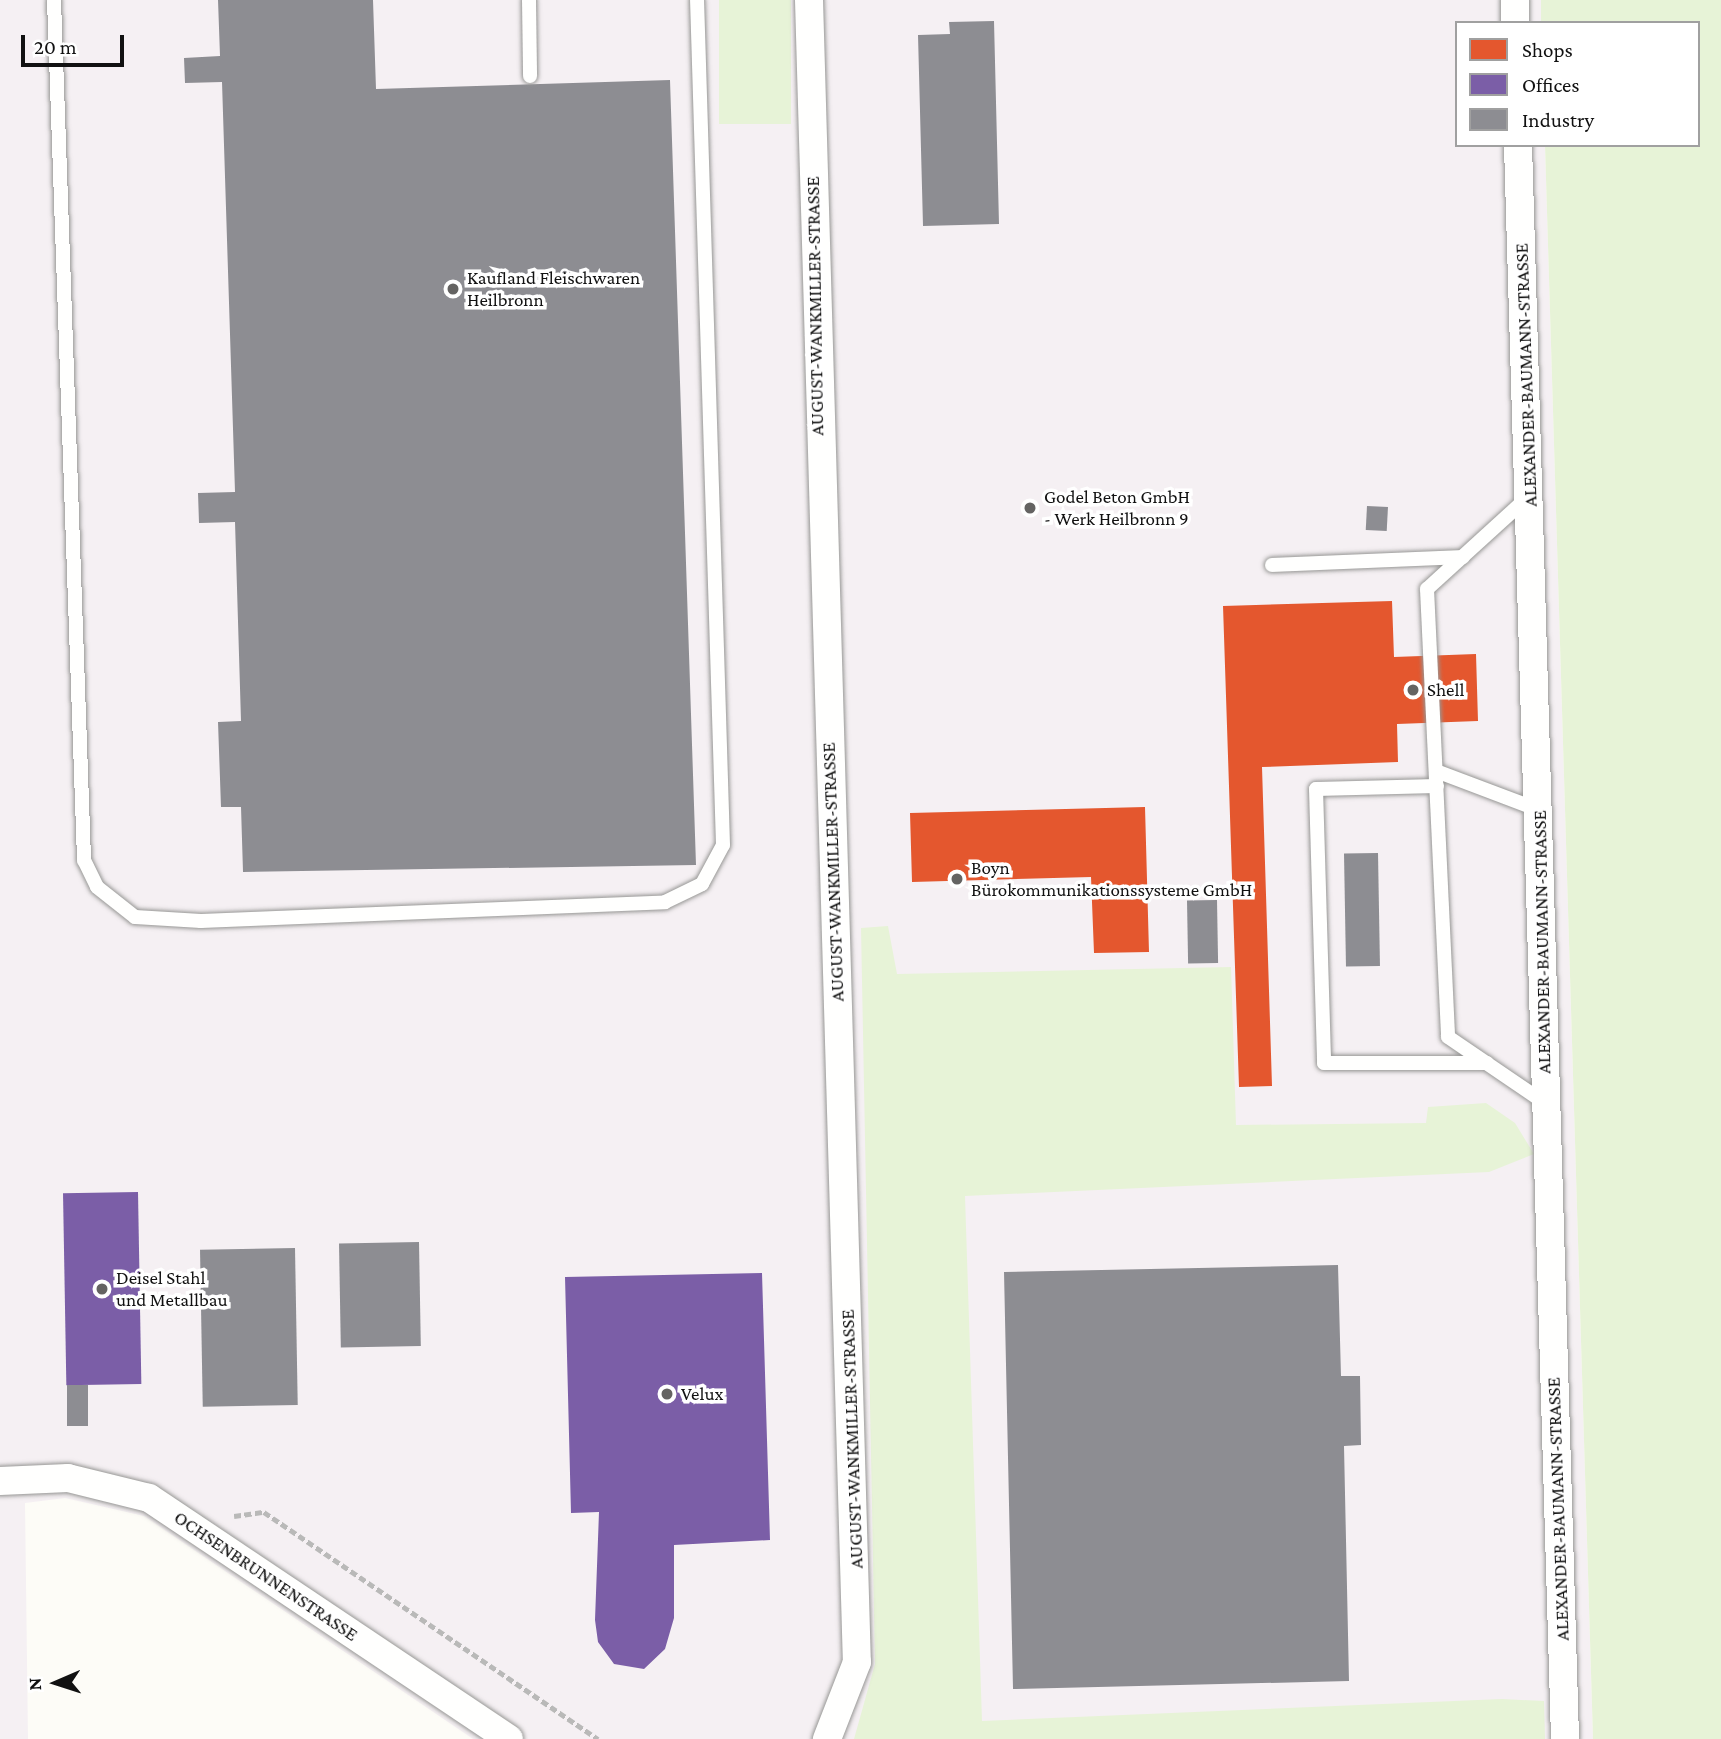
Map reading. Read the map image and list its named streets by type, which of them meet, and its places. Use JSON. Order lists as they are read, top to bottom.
{
  "streets": {
    "street": ["AUGUST-WANKMILLER-STRASSE", "ALEXANDER-BAUMANN-STRASSE", "OCHSENBRUNNENSTRASSE"]
  },
  "places": [
    "Kaufland Fleischwaren Heilbronn",
    "Godel Beton GmbH - Werk Heilbronn 9",
    "Shell",
    "Boyn Bürokommunikationssysteme GmbH",
    "Deisel Stahl und Metallbau",
    "Velux"
  ],
  "legend": ["Shops", "Offices", "Industry"],
  "scale_bar": "20 m",
  "north": "left"
}
